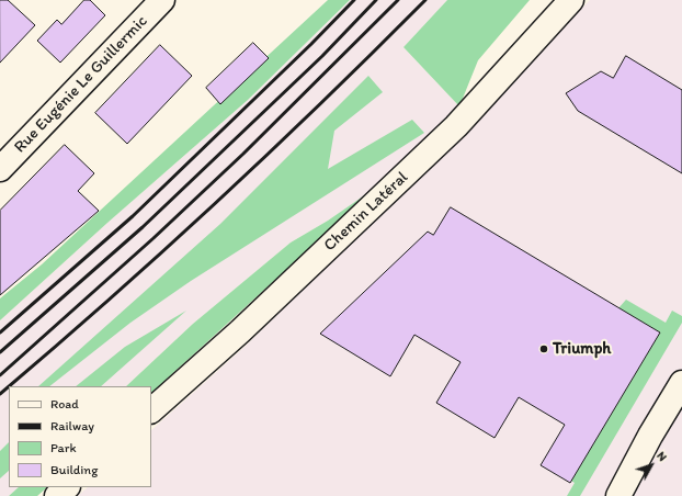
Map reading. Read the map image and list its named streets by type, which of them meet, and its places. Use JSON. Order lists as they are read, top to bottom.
{
  "streets": {
    "street": ["Rue Eugénie Le Guillermic", "Chemin Latéral"]
  },
  "places": ["Triumph"],
  "legend": [
    "Road",
    "Railway",
    "Park",
    "Building"
  ],
  "north": "top right"
}
